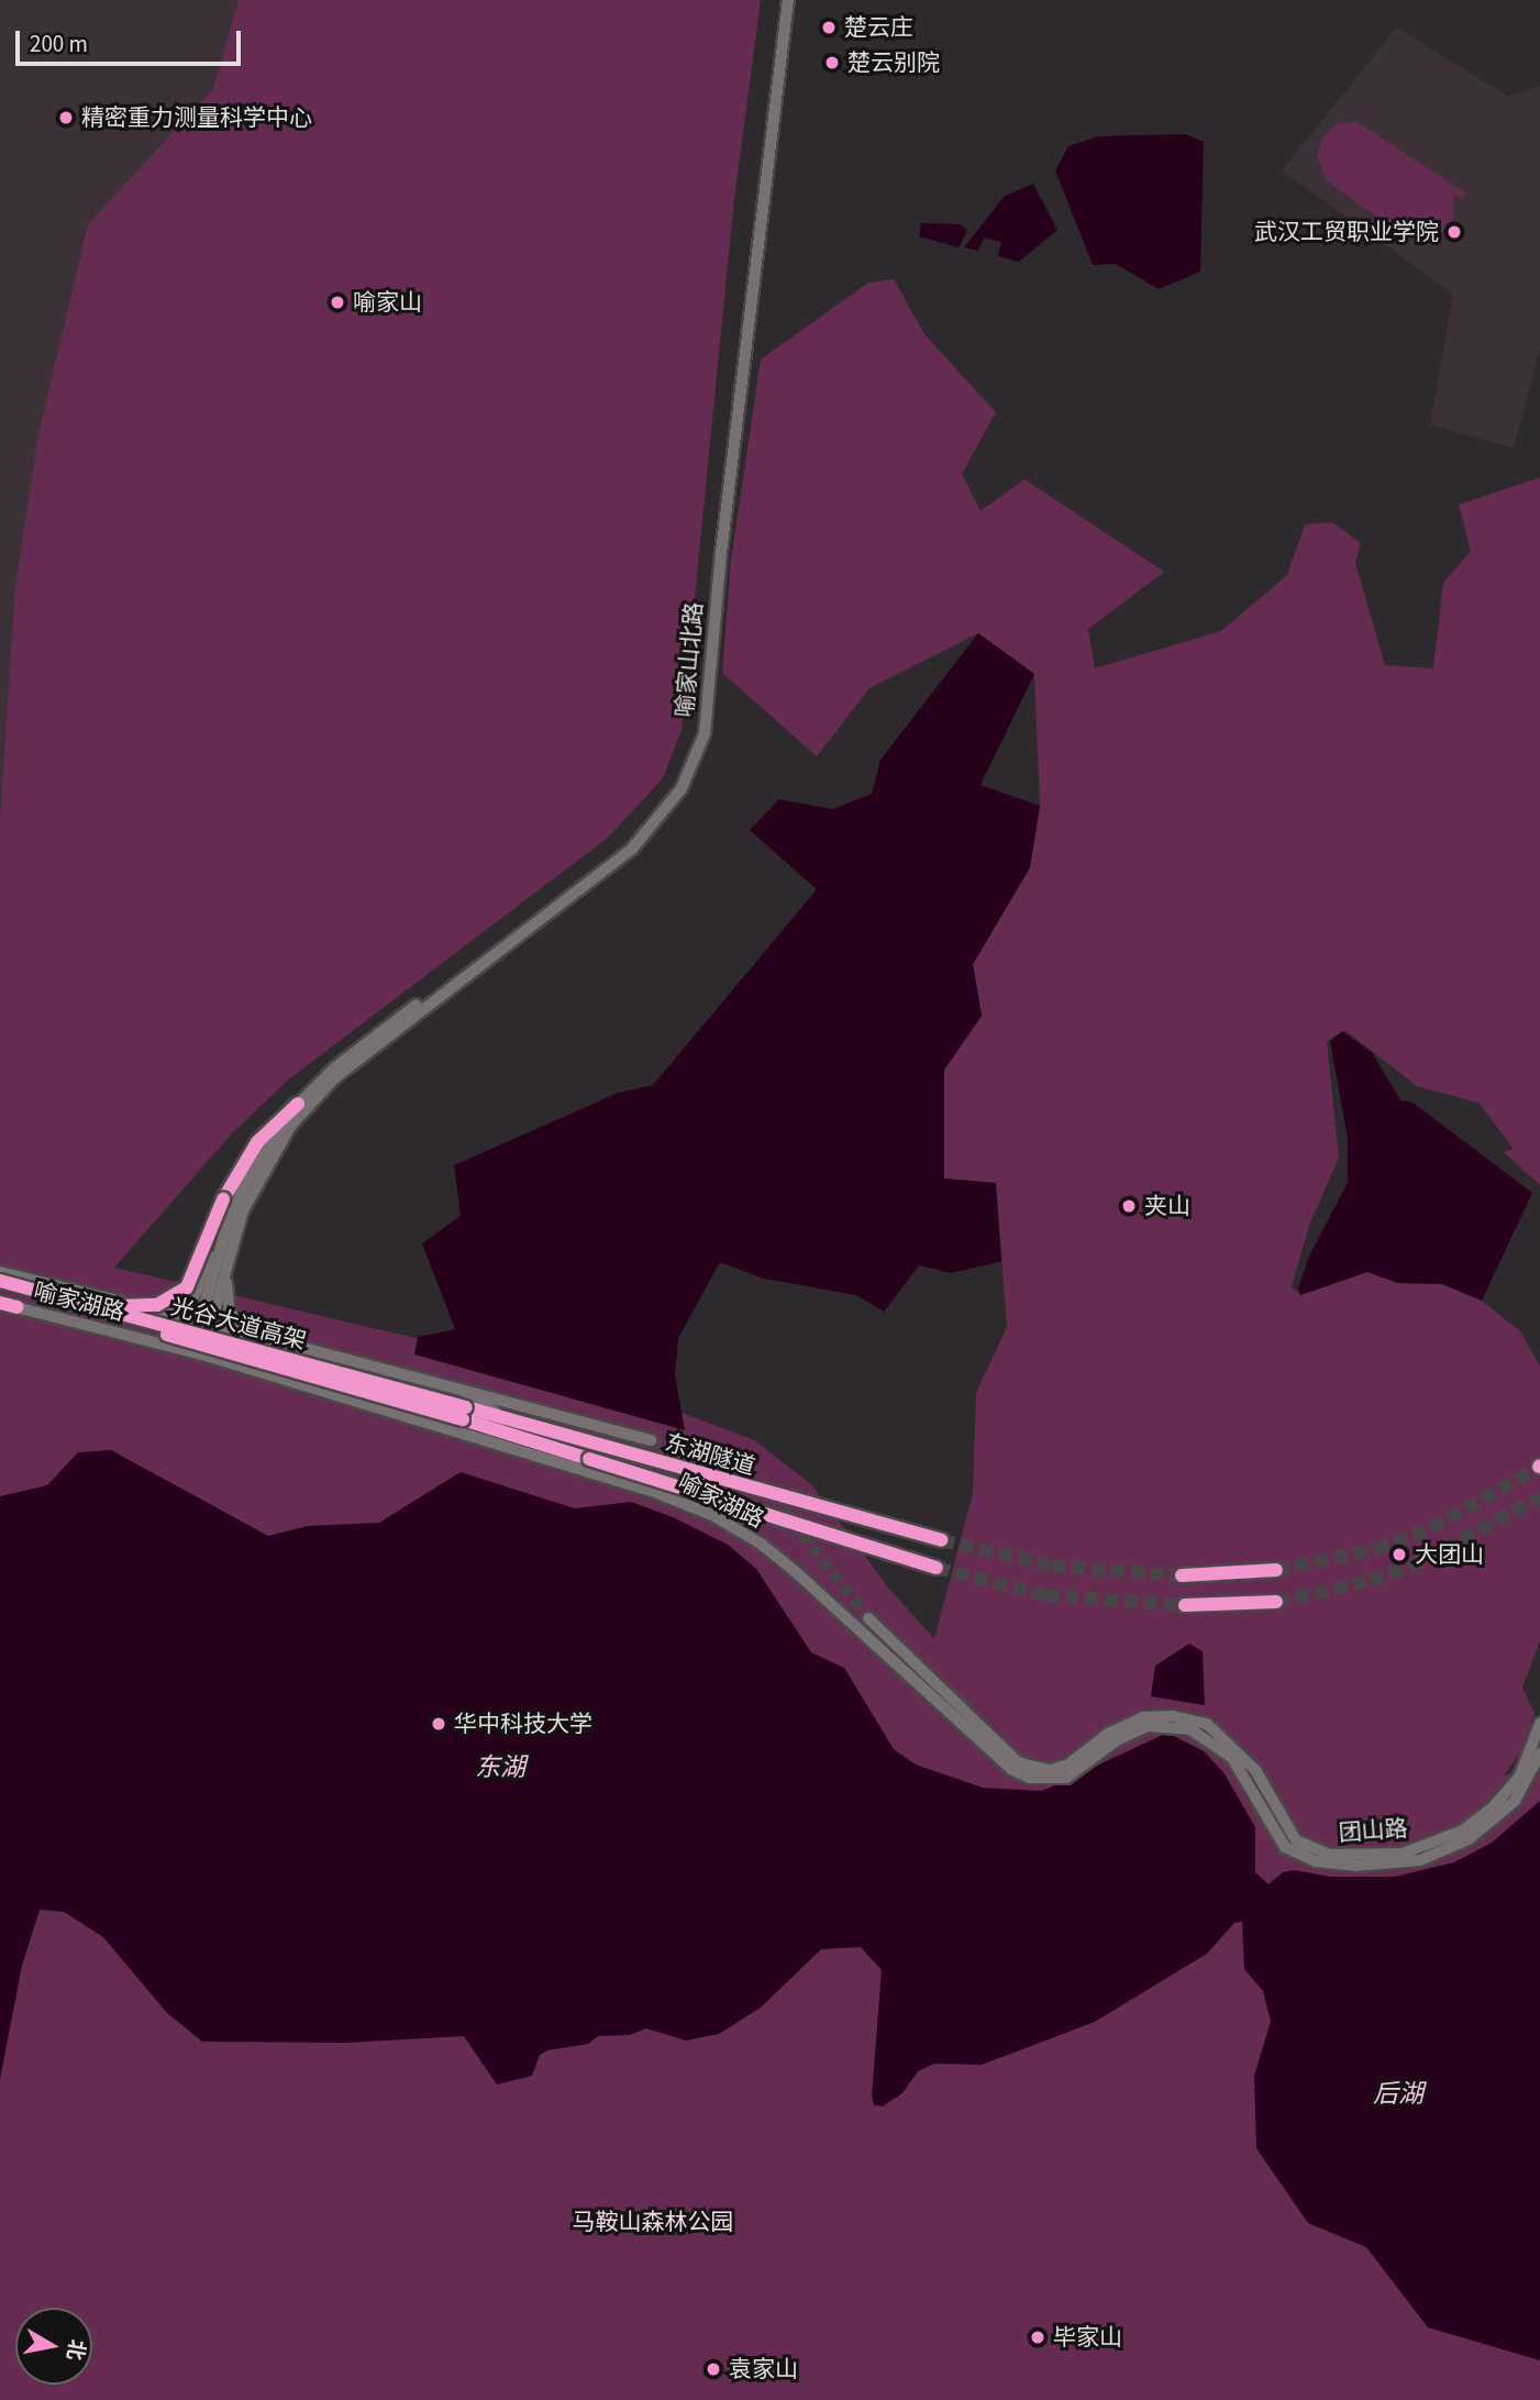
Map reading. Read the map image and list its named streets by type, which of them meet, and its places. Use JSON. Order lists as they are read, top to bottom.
{
  "streets": {
    "highway": ["光谷大道高架", "东湖隧道"],
    "main road": ["喻家山北路", "喻家湖路", "团山路"]
  },
  "crossings": [
    ["喻家山北路", "喻家湖路"],
    ["喻家湖路", "光谷大道高架"],
    ["喻家湖路", "东湖隧道"],
    ["喻家湖路", "团山路"],
    ["光谷大道高架", "东湖隧道"]
  ],
  "water": ["东湖", "后湖"],
  "parks": ["马鞍山森林公园"],
  "places": [
    "楚云庄",
    "楚云别院",
    "精密重力测量科学中心",
    "武汉工贸职业学院",
    "喻家山",
    "夹山",
    "大团山",
    "华中科技大学",
    "毕家山",
    "袁家山"
  ],
  "scale_bar": "200 m",
  "north": "right"
}
